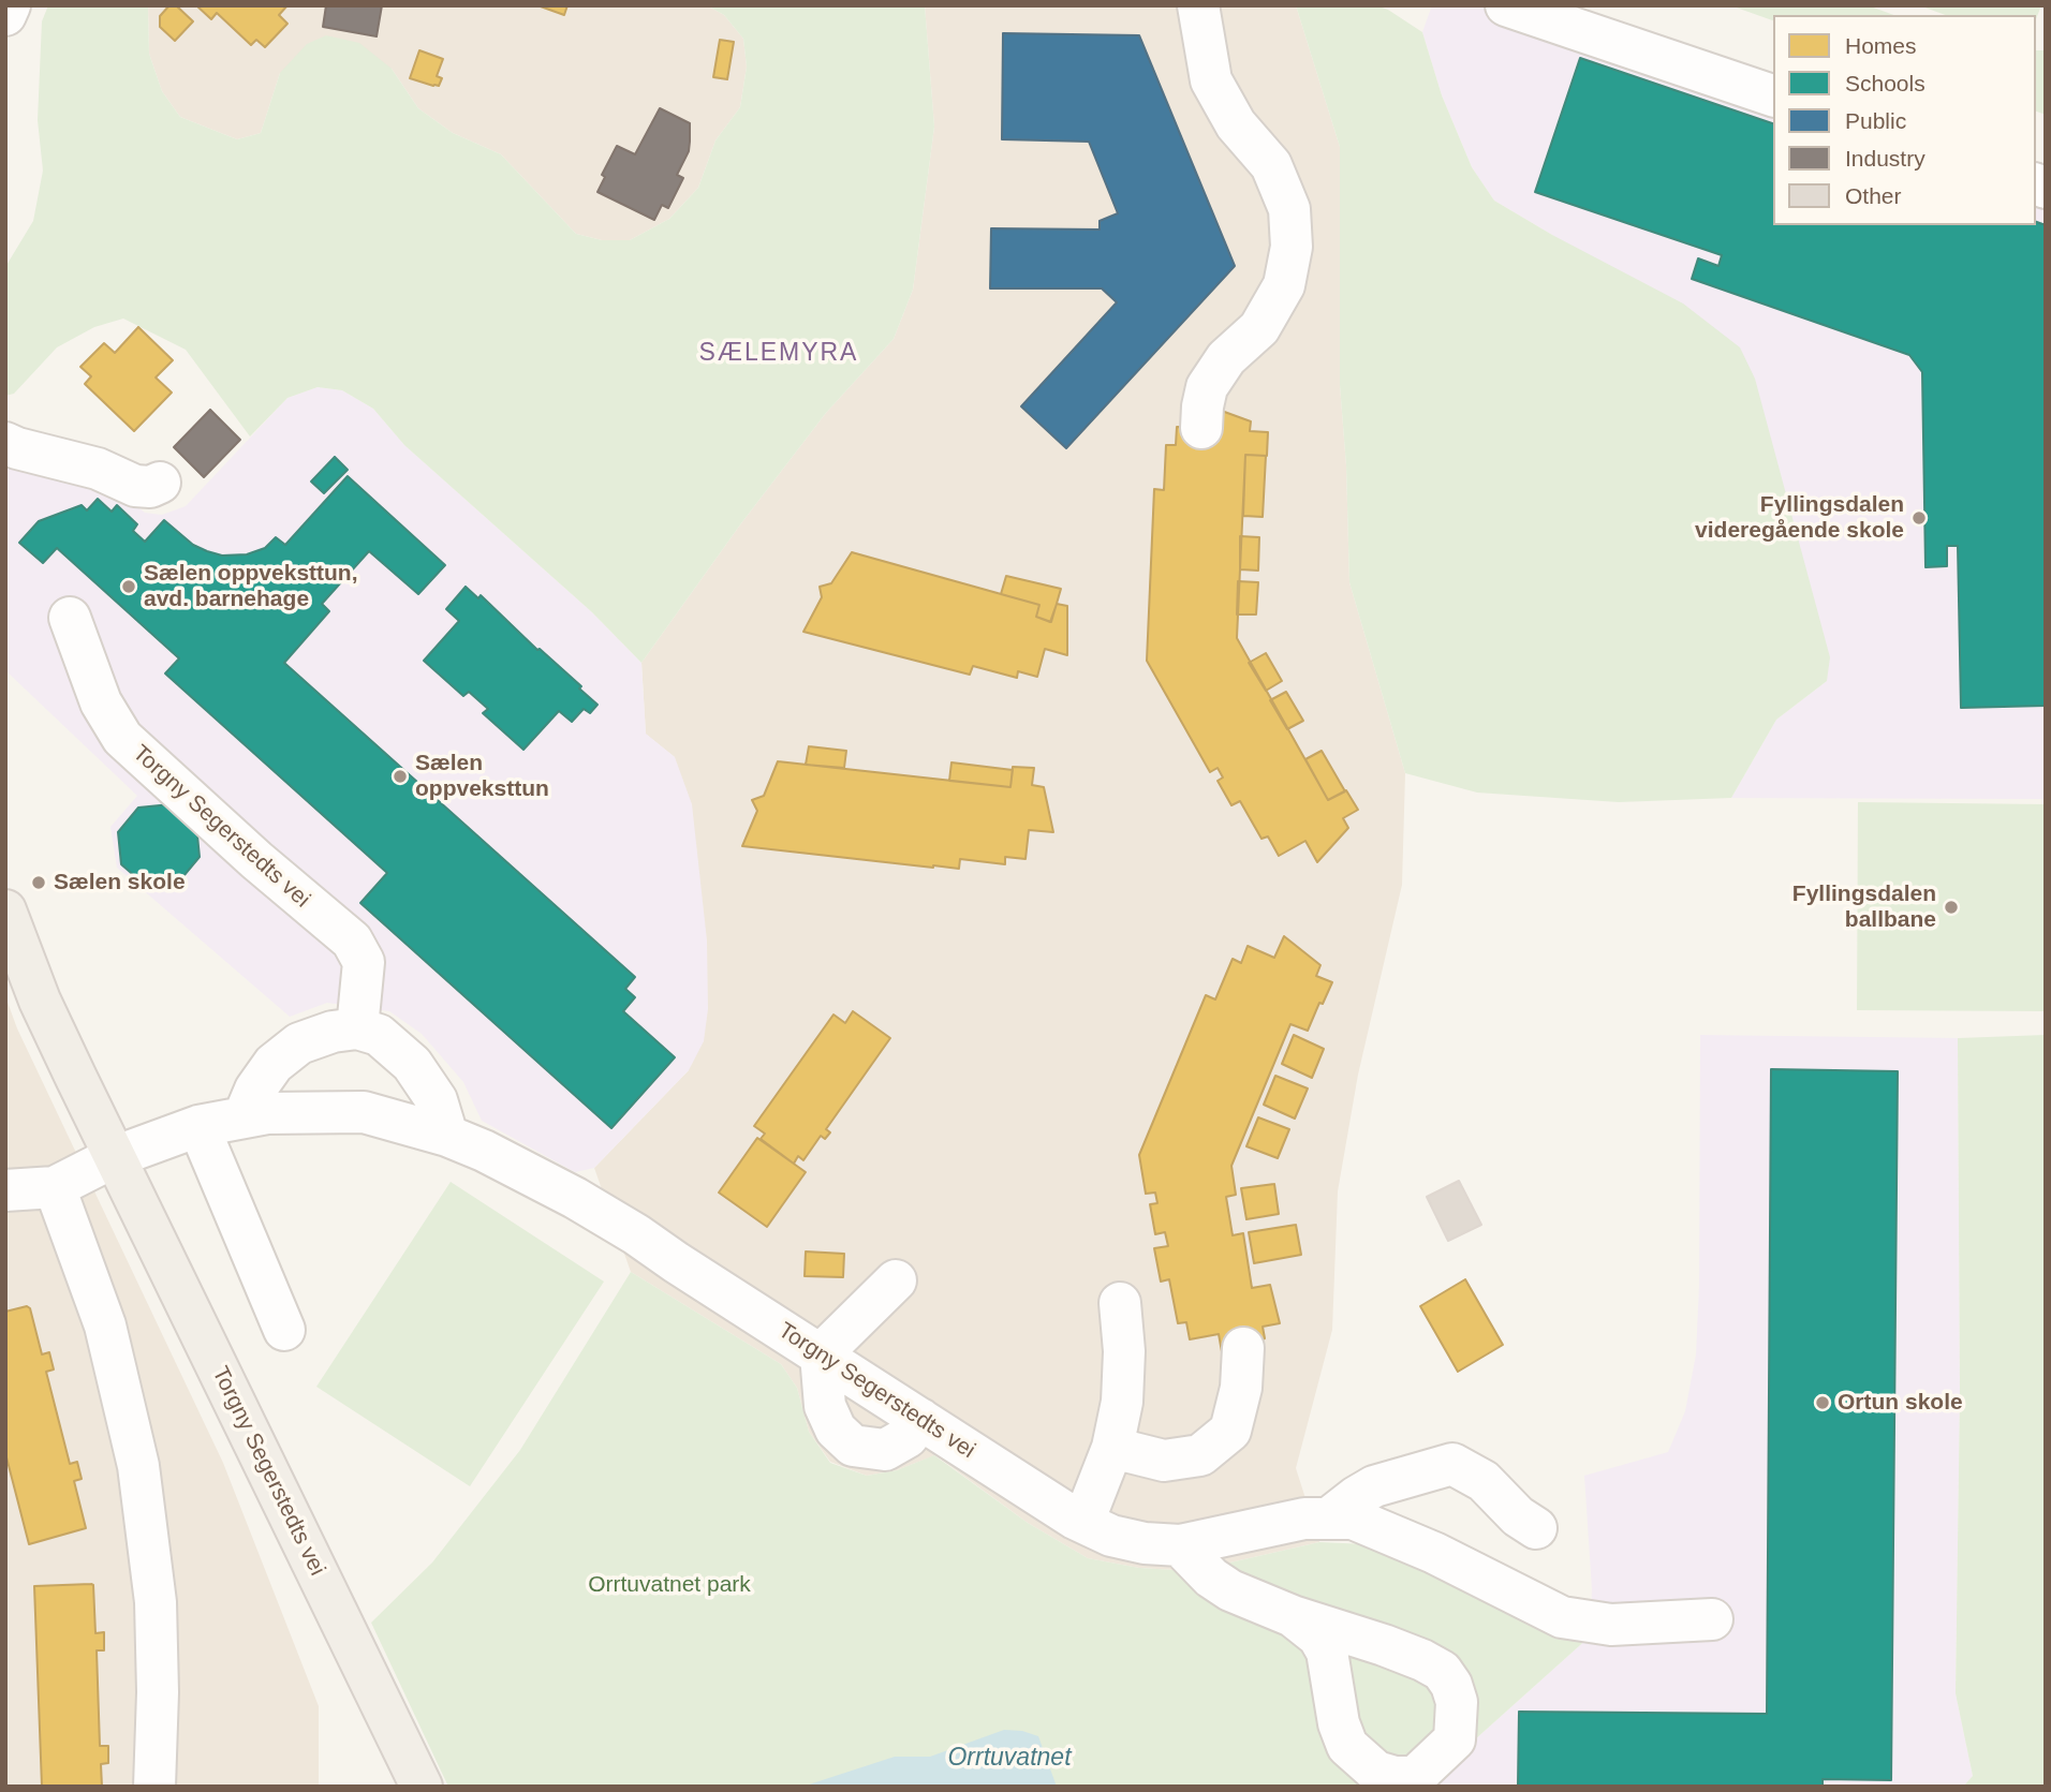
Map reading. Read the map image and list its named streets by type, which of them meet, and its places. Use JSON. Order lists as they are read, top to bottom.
{
  "streets": {
    "main road": ["Torgny Segerstedts vei"]
  },
  "districts": ["SÆLEMYRA"],
  "water": ["Orrtuvatnet"],
  "parks": ["Orrtuvatnet park"],
  "places": [
    "Fyllingsdalen videregående skole",
    "Sælen oppveksttun, avd. barnehage",
    "Sælen oppveksttun",
    "Sælen skole",
    "Fyllingsdalen ballbane",
    "Ortun skole"
  ],
  "legend": [
    "Homes",
    "Schools",
    "Public",
    "Industry",
    "Other"
  ]
}
